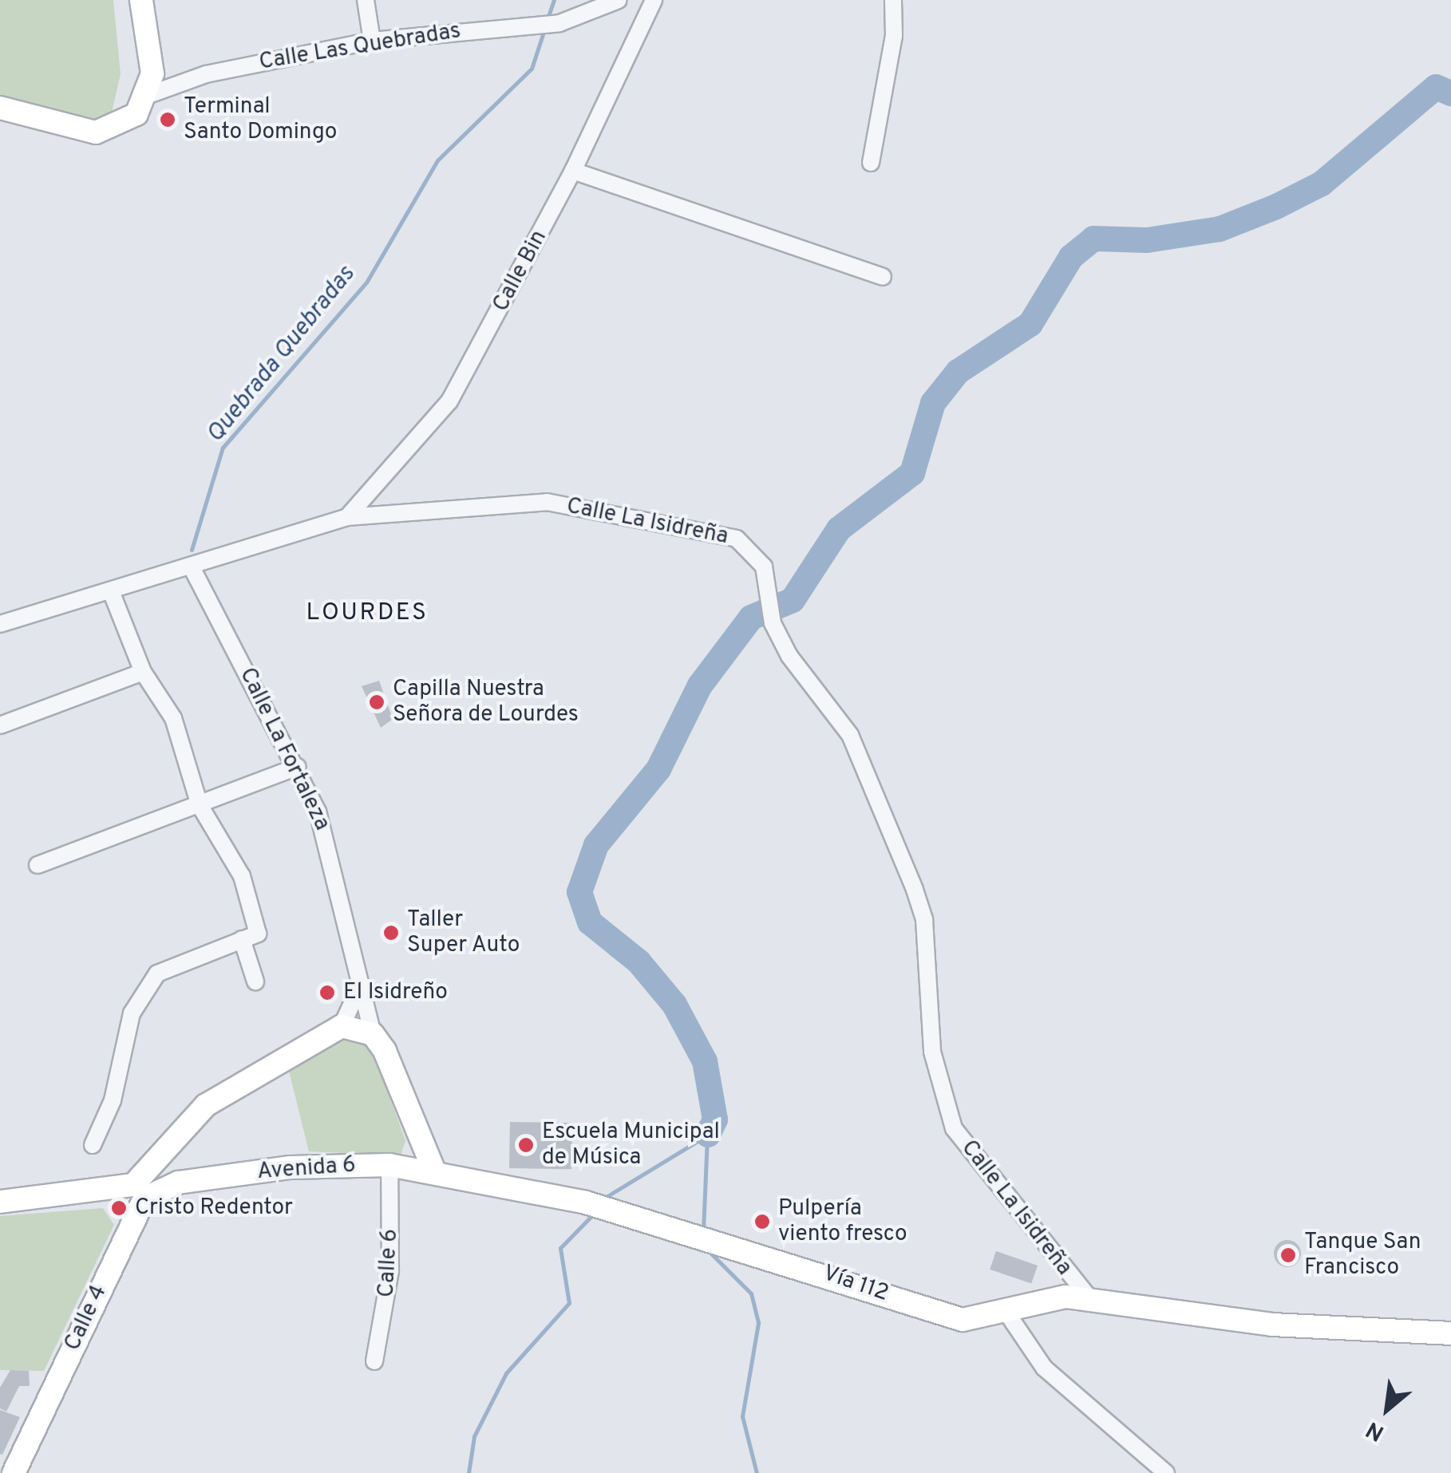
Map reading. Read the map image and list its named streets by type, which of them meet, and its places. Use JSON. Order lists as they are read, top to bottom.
{
  "streets": {
    "main road": ["Avenida 6", "Vía 112", "Calle 4"],
    "street": [
      "Calle Las Quebradas",
      "Calle Bin",
      "Calle La Isidreña",
      "Calle La Fortaleza",
      "Calle 6"
    ]
  },
  "crossings": [
    ["Calle Bin", "Calle La Isidreña"],
    ["Calle La Isidreña", "Calle La Fortaleza"],
    ["Calle La Isidreña", "Vía 112"],
    ["Avenida 6", "Calle 6"],
    ["Avenida 6", "Vía 112"]
  ],
  "districts": ["LOURDES"],
  "water": ["Quebrada Quebradas"],
  "places": [
    "Terminal Santo Domingo",
    "Capilla Nuestra Señora de Lourdes",
    "Taller Super Auto",
    "El Isidreño",
    "Escuela Municipal de Música",
    "Cristo Redentor",
    "Pulpería viento fresco",
    "Tanque San Francisco"
  ],
  "north": "bottom left"
}
